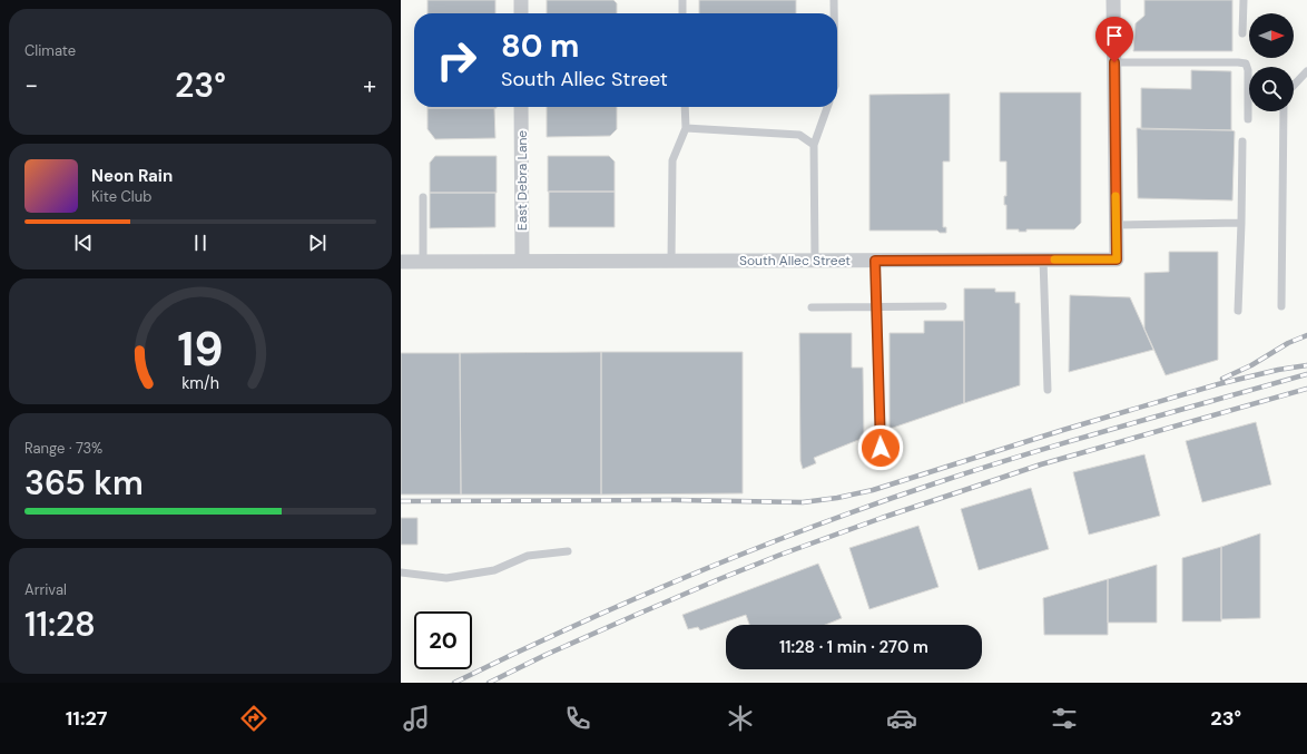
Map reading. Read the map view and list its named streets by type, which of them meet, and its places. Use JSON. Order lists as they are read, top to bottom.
{
  "streets": {
    "street": ["East Debra Lane", "South Allec Street"]
  },
  "crossings": [
    ["East Debra Lane", "South Allec Street"]
  ],
  "north": "right",
  "page": {
    "tile": [
      "Climate",
      ["Range · 73%", "365 km"],
      ["Arrival", "11:28"]
    ],
    "turn": ["80 m", "South Allec Street"],
    "heat": ["−", "23°", "+"],
    "song": ["Neon Rain", "Kite Club"],
    "limit": "20",
    "trip": "11:28 · 1 min · 270 m",
    "tabs": ["11:27", "23°"],
    "gauge": ["19", "km/h"]
  }
}
